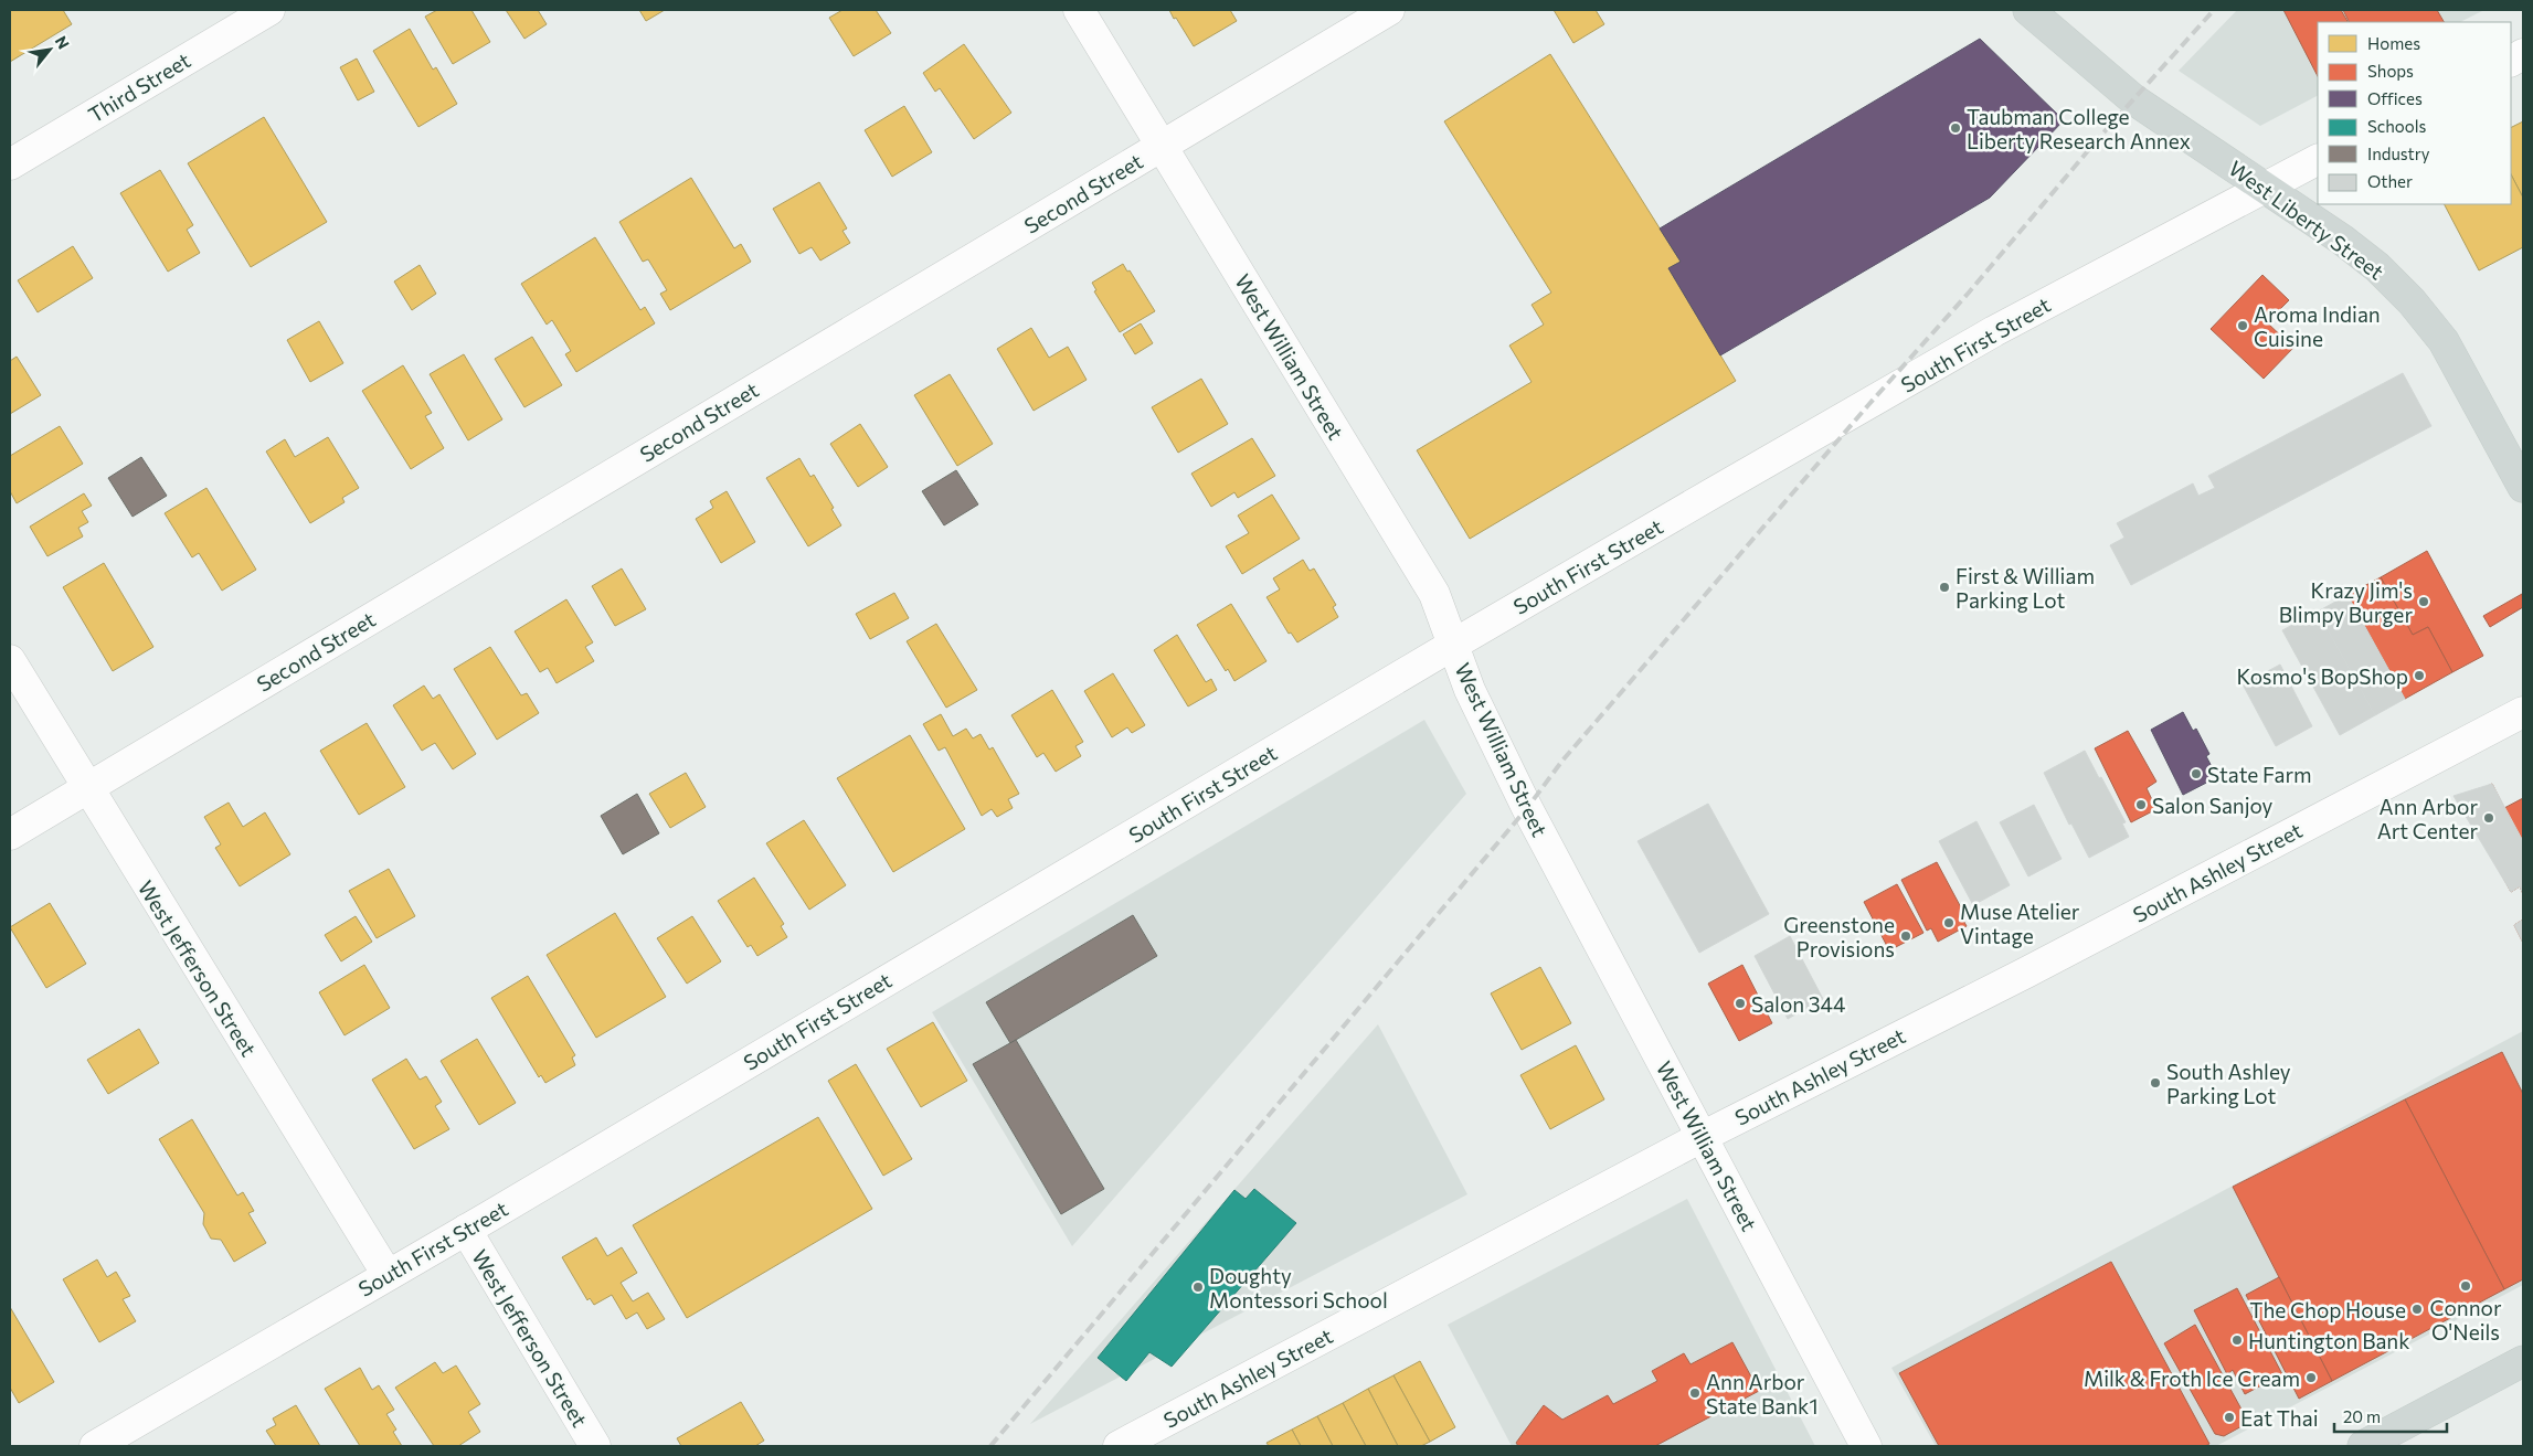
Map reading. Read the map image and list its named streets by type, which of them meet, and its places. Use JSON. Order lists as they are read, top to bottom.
{
  "streets": {
    "main road": ["West Liberty Street"],
    "street": [
      "Third Street",
      "Second Street",
      "South First Street",
      "West William Street",
      "South Ashley Street",
      "West Jefferson Street"
    ]
  },
  "crossings": [
    ["Second Street", "West William Street"],
    ["Second Street", "West Jefferson Street"],
    ["West Liberty Street", "South First Street"],
    ["South First Street", "West William Street"],
    ["South First Street", "West Jefferson Street"],
    ["West William Street", "South Ashley Street"]
  ],
  "places": [
    "Taubman College Liberty Research Annex",
    "Aroma Indian Cuisine",
    "First & William Parking Lot",
    "Krazy Jim's Blimpy Burger",
    "Kosmo's BopShop",
    "State Farm",
    "Salon Sanjoy",
    "Ann Arbor Art Center",
    "Muse Atelier Vintage",
    "Greenstone Provisions",
    "Salon 344",
    "South Ashley Parking Lot",
    "Connor O'Neils",
    "Doughty Montessori School",
    "The Chop House",
    "Huntington Bank",
    "Milk & Froth Ice Cream",
    "Ann Arbor State Bank1",
    "Eat Thai"
  ],
  "legend": [
    "Homes",
    "Shops",
    "Offices",
    "Schools",
    "Industry",
    "Other"
  ],
  "scale_bar": "20 m",
  "north": "top right"
}
